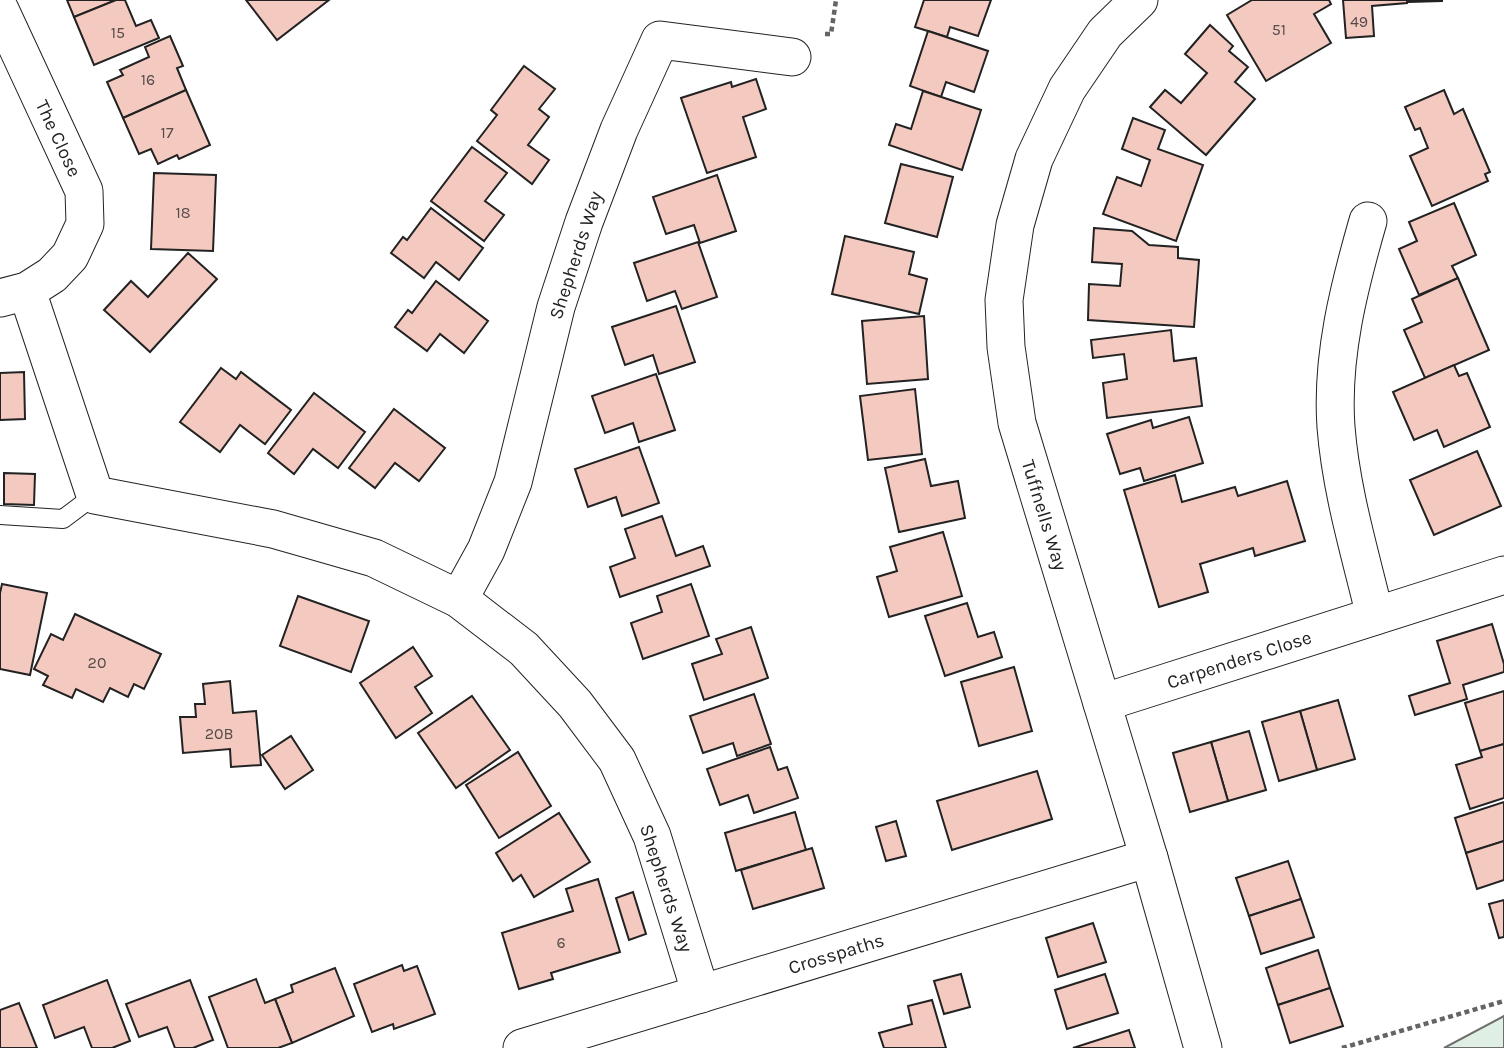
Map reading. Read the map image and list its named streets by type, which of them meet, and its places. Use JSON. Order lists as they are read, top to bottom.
{
  "streets": {
    "street": [
      "The Close",
      "Shepherds Way",
      "Tuffnells Way",
      "Carpenders Close",
      "Crosspaths"
    ]
  },
  "crossings": [
    ["The Close", "Shepherds Way"],
    ["Shepherds Way", "Crosspaths"],
    ["Tuffnells Way", "Carpenders Close"],
    ["Tuffnells Way", "Crosspaths"]
  ],
  "house_numbers": [
    "49",
    "51",
    "15",
    "16",
    "17",
    "18",
    "20",
    "20B",
    "6"
  ]
}
